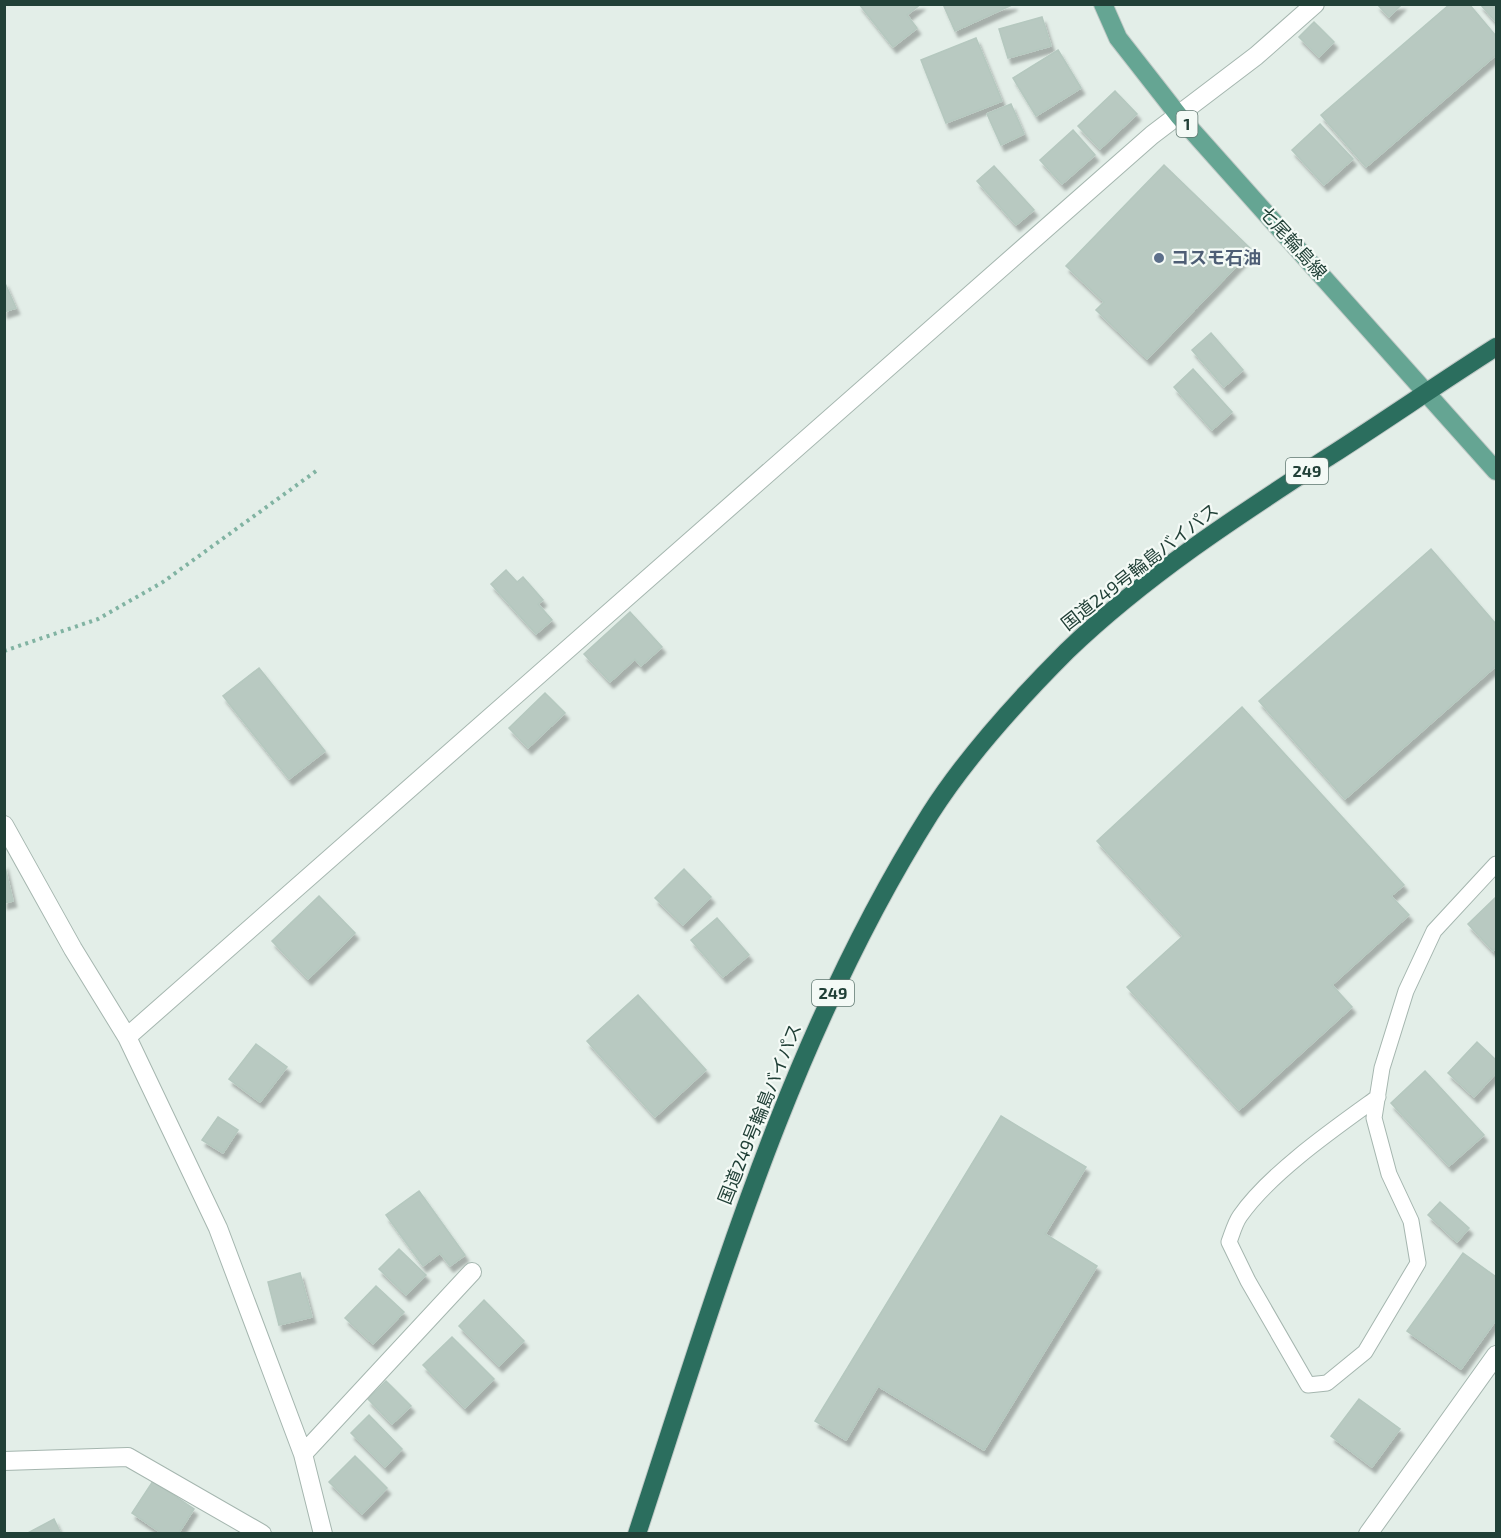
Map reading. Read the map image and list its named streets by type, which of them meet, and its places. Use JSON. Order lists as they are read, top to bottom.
{
  "streets": {
    "highway": ["249", "国道249号輪島バイパス"],
    "main road": ["1", "七尾輪島線"]
  },
  "crossings": [
    ["七尾輪島線", "国道249号輪島バイパス"]
  ],
  "places": ["コスモ石油"]
}
